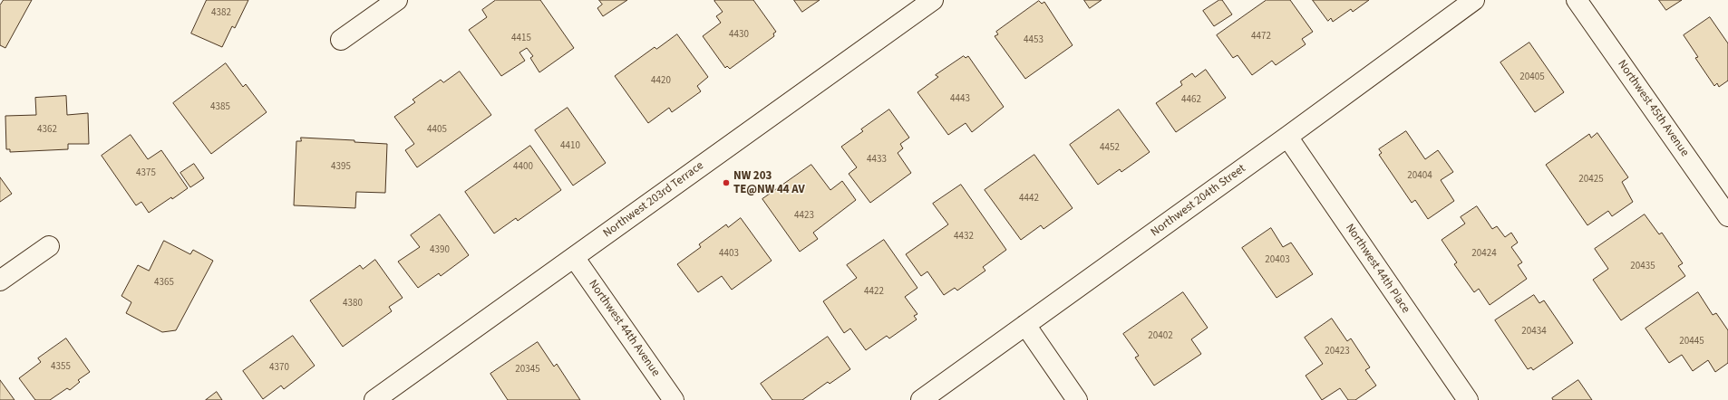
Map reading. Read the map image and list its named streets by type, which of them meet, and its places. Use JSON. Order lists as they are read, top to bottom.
{
  "streets": {
    "street": [
      "Northwest 45th Avenue",
      "Northwest 203rd Terrace",
      "Northwest 204th Street",
      "Northwest 44th Place",
      "Northwest 44th Avenue"
    ]
  },
  "crossings": [
    ["Northwest 203rd Terrace", "Northwest 44th Avenue"],
    ["Northwest 204th Street", "Northwest 44th Place"]
  ],
  "places": ["NW 203 TE@NW 44 AV"],
  "house_numbers": [
    "4382",
    "4430",
    "4472",
    "4415",
    "4453",
    "20405",
    "4420",
    "4443",
    "4462",
    "4385",
    "4362",
    "4405",
    "4410",
    "4452",
    "4433",
    "4395",
    "4400",
    "4375",
    "20404",
    "20425",
    "4442",
    "4423",
    "4432",
    "4390",
    "4403",
    "20424",
    "20403",
    "20435",
    "4365",
    "4422",
    "4380",
    "20434",
    "20402",
    "20445",
    "20423",
    "4355",
    "4370",
    "20345"
  ]
}
